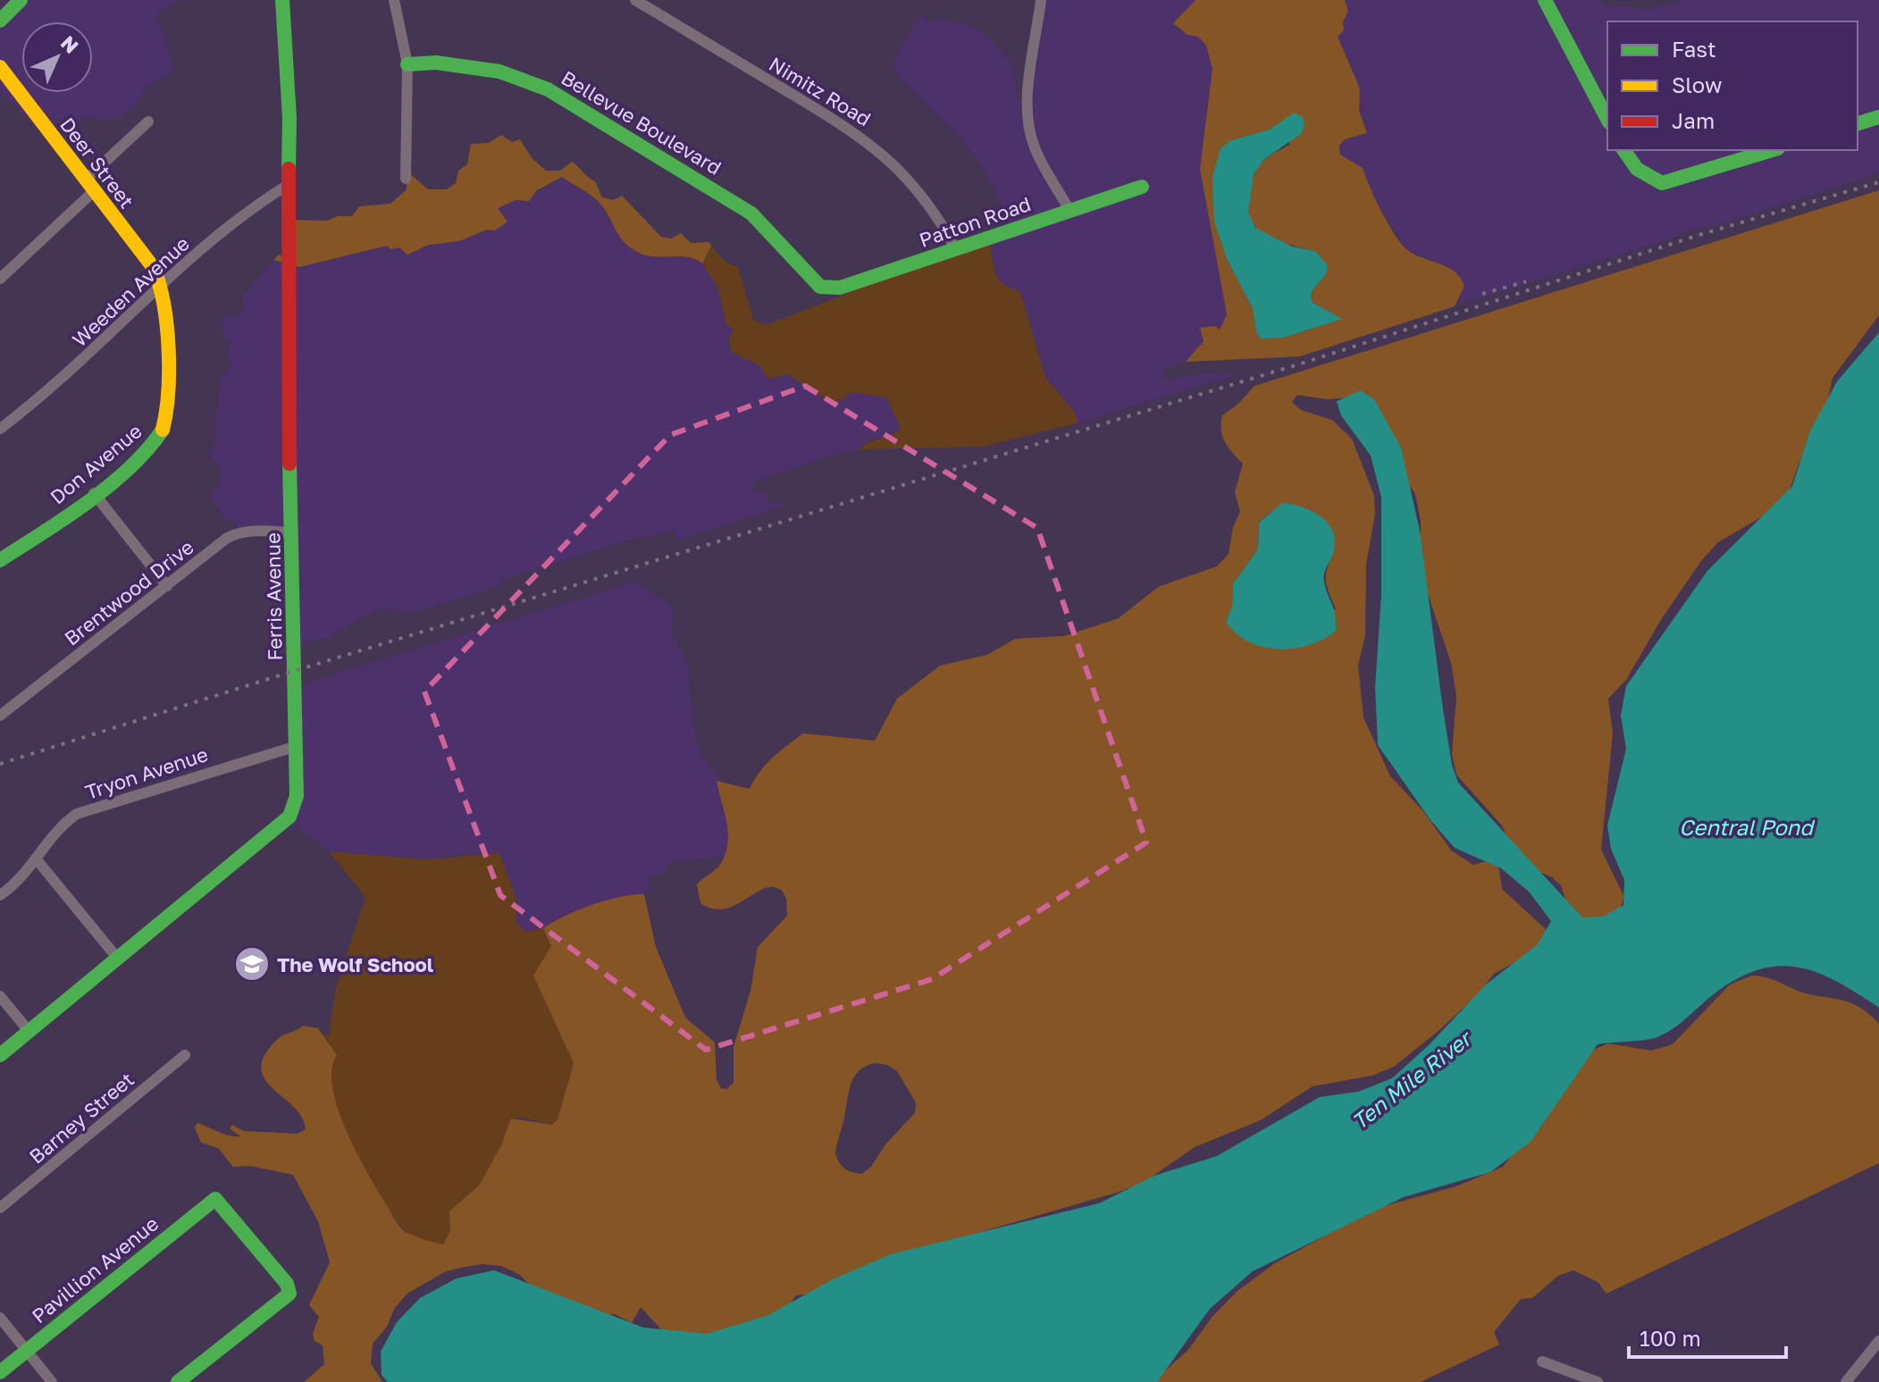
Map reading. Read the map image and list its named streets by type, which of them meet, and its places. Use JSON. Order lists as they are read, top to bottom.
{
  "streets": {
    "street": [
      "Nimitz Road",
      "Bellevue Boulevard",
      "Deer Street",
      "Patton Road",
      "Weeden Avenue",
      "Don Avenue",
      "Brentwood Drive",
      "Ferris Avenue",
      "Tryon Avenue",
      "Barney Street",
      "Pavillion Avenue"
    ]
  },
  "crossings": [
    ["Nimitz Road", "Patton Road"],
    ["Bellevue Boulevard", "Patton Road"],
    ["Deer Street", "Weeden Avenue"],
    ["Deer Street", "Don Avenue"],
    ["Weeden Avenue", "Don Avenue"],
    ["Weeden Avenue", "Ferris Avenue"],
    ["Brentwood Drive", "Ferris Avenue"],
    ["Ferris Avenue", "Tryon Avenue"]
  ],
  "water": ["Central Pond", "Ten Mile River"],
  "places": {
    "school or university": ["The Wolf School"]
  },
  "legend": ["Fast", "Slow", "Jam"],
  "scale_bar": "100 m",
  "north": "top right"
}
